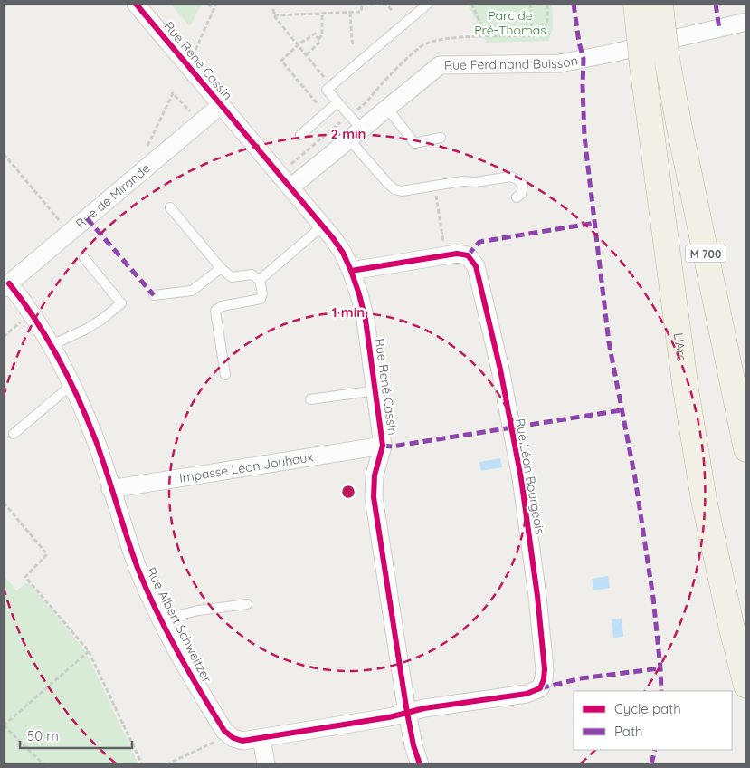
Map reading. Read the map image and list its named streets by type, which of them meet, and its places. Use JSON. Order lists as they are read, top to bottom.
{
  "streets": {
    "highway": ["M 700", "L'Arc"],
    "street": [
      "Rue René Cassin",
      "Rue Ferdinand Buisson",
      "Rue de Mirande",
      "Impasse Léon Jouhaux",
      "Rue Léon Bourgeois",
      "Rue Albert Schweitzer"
    ]
  },
  "crossings": [
    ["Rue René Cassin", "Rue Ferdinand Buisson"],
    ["Rue René Cassin", "Rue de Mirande"],
    ["Rue René Cassin", "Impasse Léon Jouhaux"],
    ["Rue René Cassin", "Rue Léon Bourgeois"],
    ["Rue de Mirande", "Rue Albert Schweitzer"],
    ["Impasse Léon Jouhaux", "Rue Albert Schweitzer"]
  ],
  "parks": ["Parc de Pré-Thomas"],
  "legend": ["Cycle path", "Path"],
  "scale_bar": "50 m",
  "rings": ["2 min", "1 min"]
}
